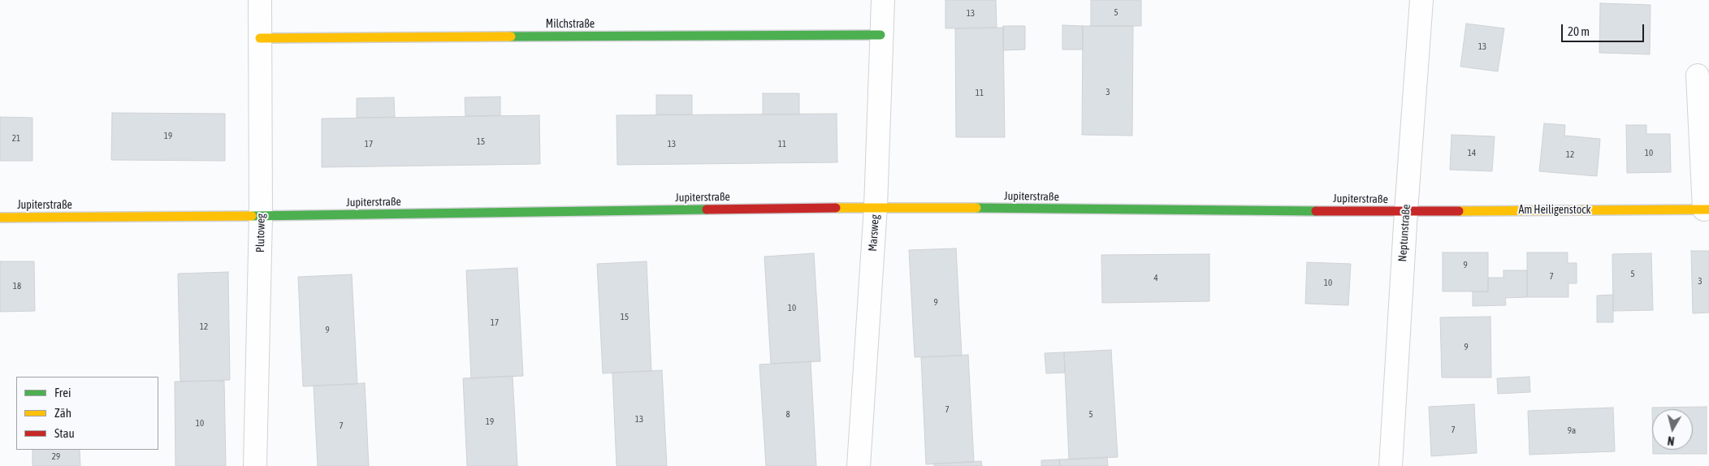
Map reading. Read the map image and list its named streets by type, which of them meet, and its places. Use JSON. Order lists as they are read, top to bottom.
{
  "streets": {
    "street": [
      "Milchstraße",
      "Jupiterstraße",
      "Am Heiligenstock",
      "Plutoweg",
      "Marsweg",
      "Neptunstraße"
    ]
  },
  "crossings": [
    ["Milchstraße", "Plutoweg"],
    ["Milchstraße", "Marsweg"],
    ["Jupiterstraße", "Am Heiligenstock"],
    ["Jupiterstraße", "Plutoweg"],
    ["Jupiterstraße", "Marsweg"],
    ["Jupiterstraße", "Neptunstraße"],
    ["Am Heiligenstock", "Neptunstraße"]
  ],
  "house_numbers": [
    "5",
    "13",
    "13",
    "3",
    "11",
    "19",
    "21",
    "15",
    "17",
    "13",
    "11",
    "14",
    "10",
    "12",
    "9",
    "5",
    "7",
    "4",
    "3",
    "10",
    "18",
    "9",
    "10",
    "15",
    "17",
    "12",
    "9",
    "9",
    "7",
    "8",
    "5",
    "13",
    "19",
    "10",
    "7",
    "7",
    "9a",
    "29"
  ],
  "legend": ["Frei", "Zäh", "Stau"],
  "scale_bar": "20 m",
  "north": "bottom"
}
